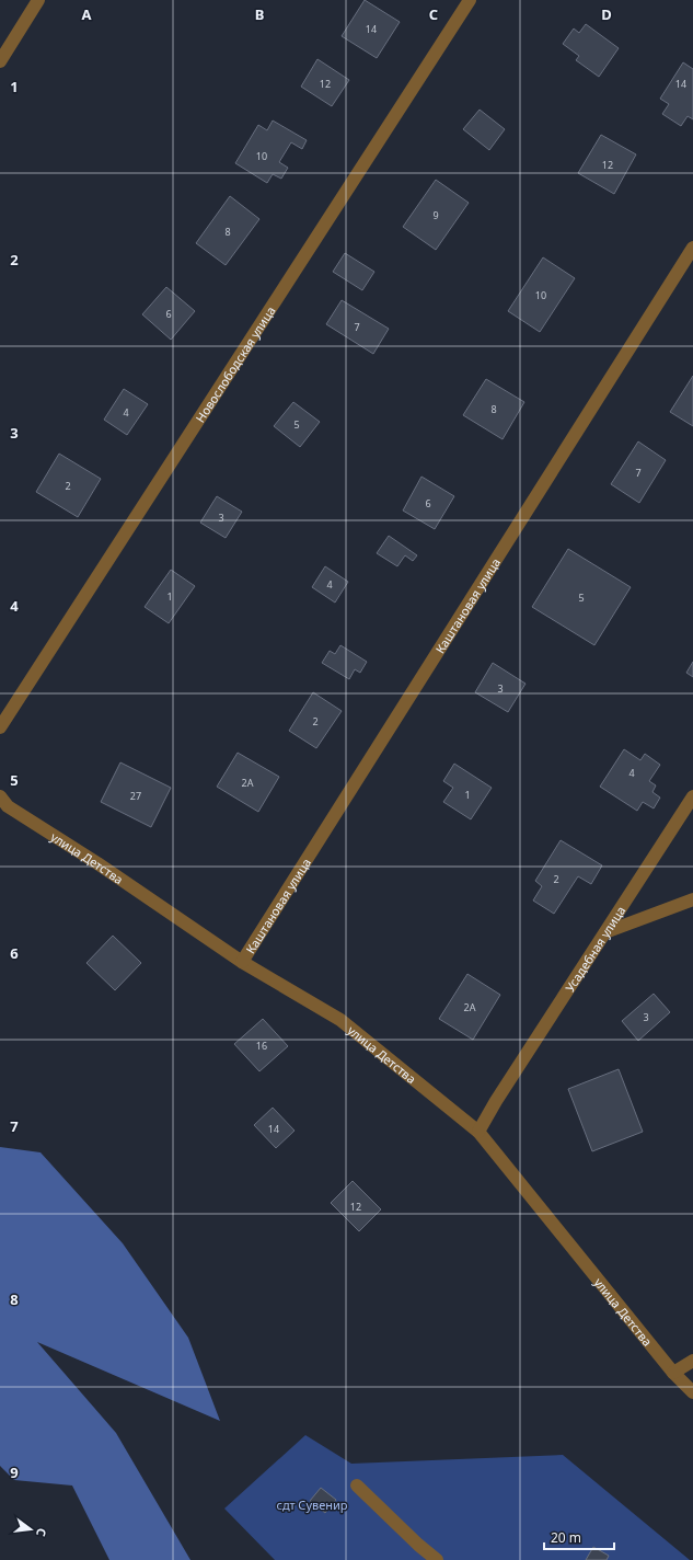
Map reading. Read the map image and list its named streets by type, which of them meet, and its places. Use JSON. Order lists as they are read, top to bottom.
{
  "streets": {
    "street": [
      "Новослободская улица",
      "Каштановая улица",
      "улица Детства",
      "Усадебная улица"
    ]
  },
  "crossings": [
    ["Каштановая улица", "улица Детства"],
    ["улица Детства", "Усадебная улица"]
  ],
  "parks": ["сдт Сувенир"],
  "house_numbers": [
    "14",
    "12",
    "14",
    "10",
    "12",
    "9",
    "8",
    "10",
    "6",
    "7",
    "8",
    "4",
    "5",
    "7",
    "2",
    "6",
    "3",
    "4",
    "1",
    "5",
    "3",
    "2",
    "4",
    "2А",
    "1",
    "27",
    "2",
    "2А",
    "3",
    "16",
    "14",
    "12"
  ],
  "scale_bar": "20 m",
  "north": "right",
  "grid": {
    "columns": [
      "A",
      "B",
      "C",
      "D"
    ],
    "rows": [
      "1",
      "2",
      "3",
      "4",
      "5",
      "6",
      "7",
      "8",
      "9"
    ]
  }
}
